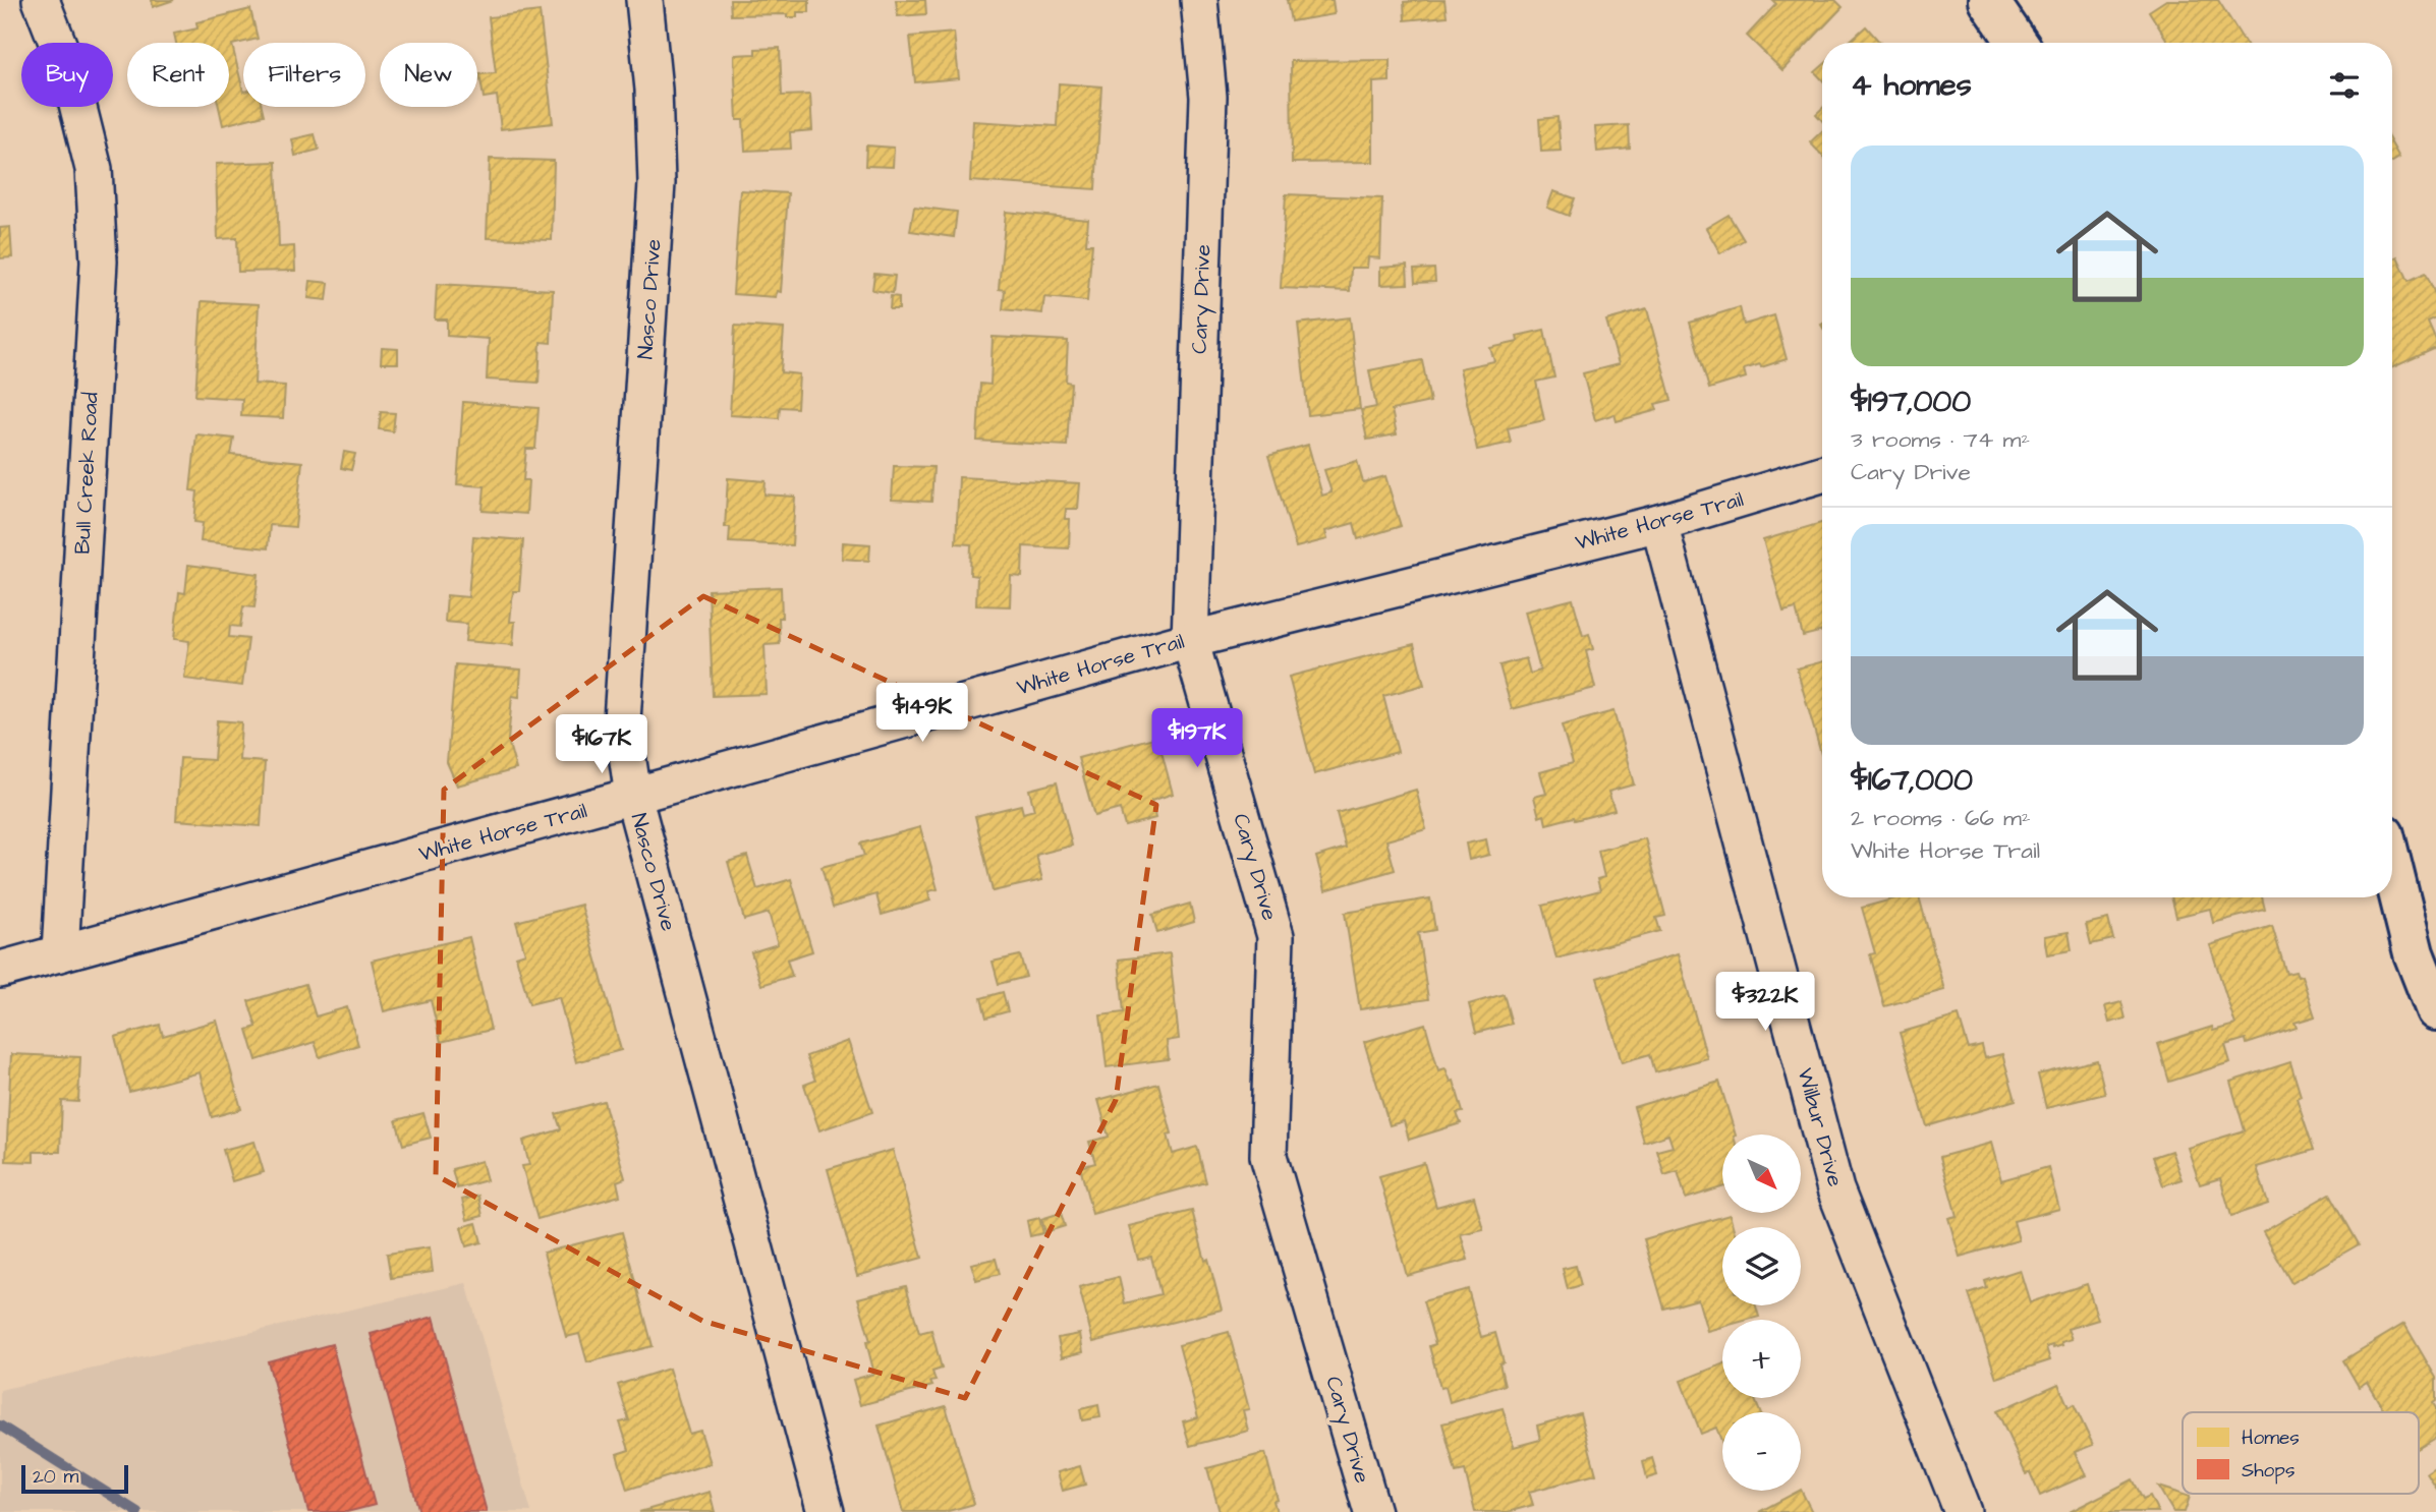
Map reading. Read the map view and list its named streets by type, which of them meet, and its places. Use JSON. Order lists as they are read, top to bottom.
{
  "streets": {
    "street": [
      "Nasco Drive",
      "Cary Drive",
      "Bull Creek Road",
      "White Horse Trail",
      "Wilbur Drive"
    ]
  },
  "crossings": [
    ["Nasco Drive", "White Horse Trail"],
    ["Cary Drive", "White Horse Trail"],
    ["Bull Creek Road", "White Horse Trail"],
    ["White Horse Trail", "Wilbur Drive"]
  ],
  "legend": ["Homes", "Shops"],
  "scale_bar": "20 m",
  "north": "bottom right",
  "page": {
    "chip": [
      "Buy",
      "Rent",
      "Filters",
      "New"
    ],
    "heading": "4 homes",
    "list": [
      {
        "name": "$197,000",
        "note": "3 rooms · 74 m² · Cary Drive"
      },
      {
        "name": "$167,000",
        "note": "2 rooms · 66 m² · White Horse Trail"
      }
    ],
    "price": [
      "$149K",
      "$197K",
      "$167K",
      "$322K"
    ],
    "map_buttons": ["+", "−"],
    "scale": "20 m"
  }
}
